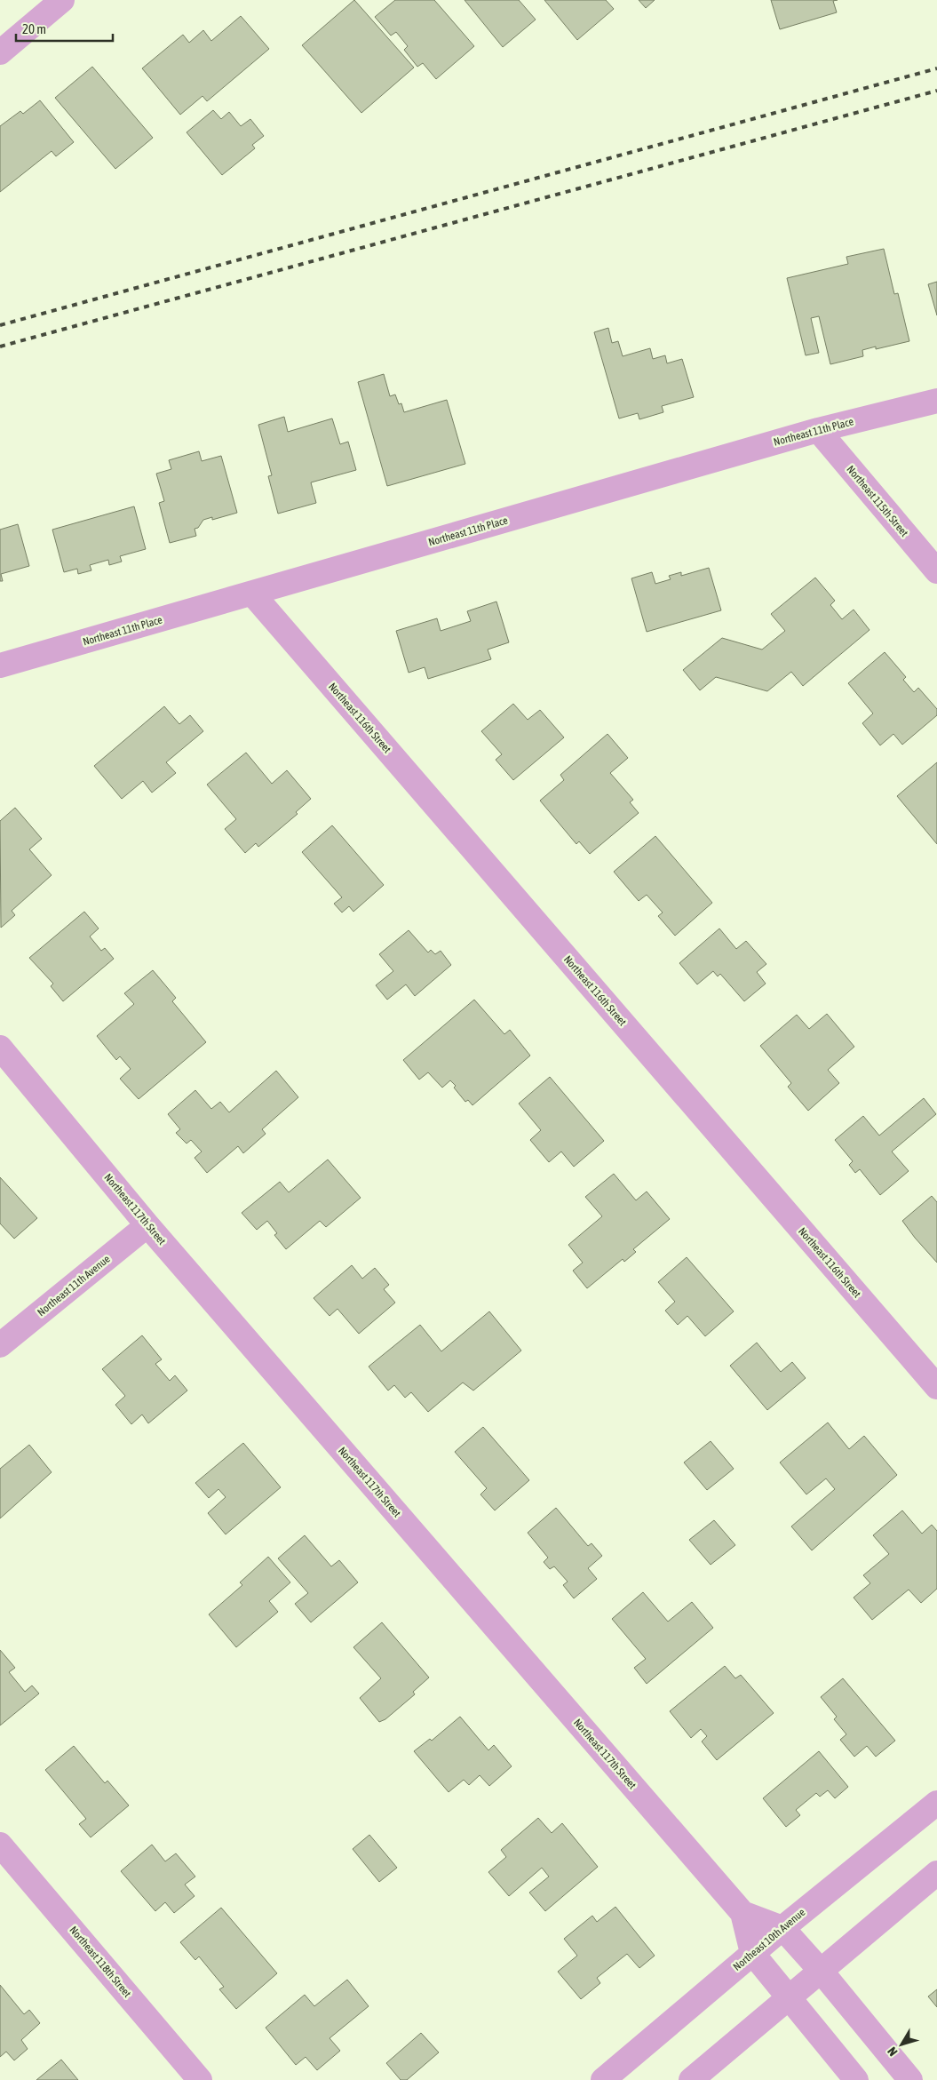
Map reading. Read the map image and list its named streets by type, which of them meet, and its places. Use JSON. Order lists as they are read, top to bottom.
{
  "streets": {
    "street": [
      "Northeast 11th Place",
      "Northeast 115th Street",
      "Northeast 116th Street",
      "Northeast 117th Street",
      "Northeast 11th Avenue",
      "Northeast 10th Avenue",
      "Northeast 118th Street"
    ]
  },
  "crossings": [
    ["Northeast 11th Place", "Northeast 115th Street"],
    ["Northeast 11th Place", "Northeast 116th Street"],
    ["Northeast 117th Street", "Northeast 11th Avenue"],
    ["Northeast 117th Street", "Northeast 10th Avenue"]
  ],
  "scale_bar": "20 m",
  "north": "bottom left"
}
